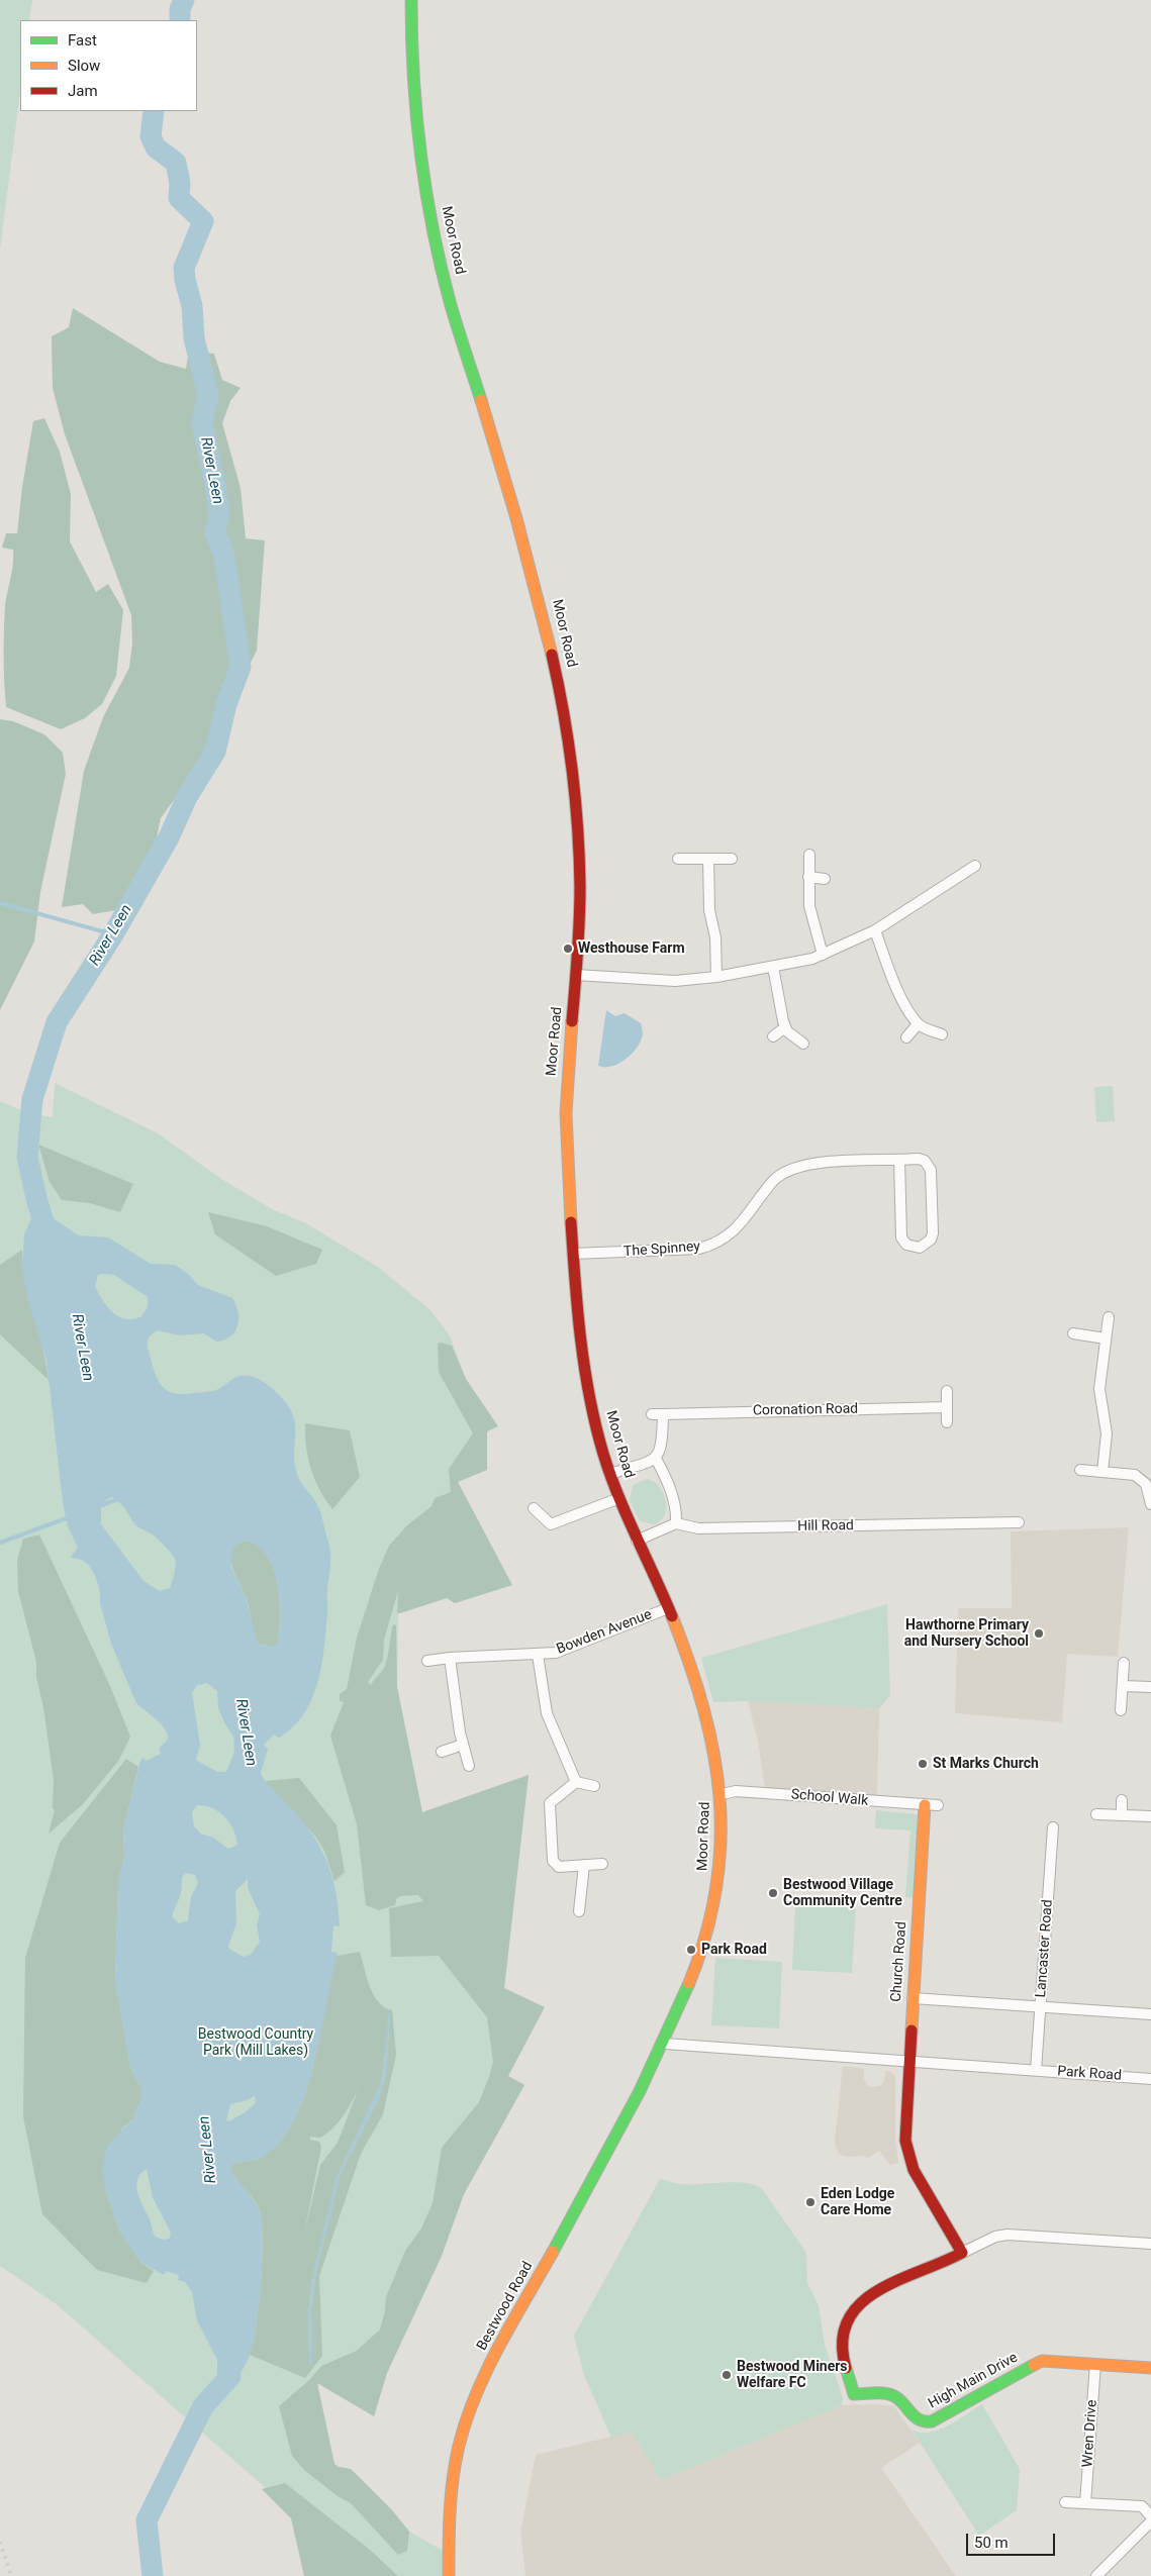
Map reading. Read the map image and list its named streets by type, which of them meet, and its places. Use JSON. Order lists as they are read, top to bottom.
{
  "streets": {
    "main road": [
      "Moor Road",
      "Church Road",
      "Bestwood Road",
      "High Main Drive"
    ],
    "street": [
      "The Spinney",
      "Coronation Road",
      "Hill Road",
      "Bowden Avenue",
      "School Walk",
      "Lancaster Road",
      "Park Road",
      "Wren Drive"
    ]
  },
  "crossings": [
    ["Moor Road", "The Spinney"],
    ["Moor Road", "Bowden Avenue"],
    ["Moor Road", "School Walk"],
    ["Moor Road", "Park Road"],
    ["Moor Road", "Bestwood Road"],
    ["School Walk", "Church Road"],
    ["Lancaster Road", "Park Road"],
    ["Church Road", "Park Road"],
    ["High Main Drive", "Wren Drive"]
  ],
  "water": ["River Leen"],
  "parks": ["Bestwood Country Park (Mill Lakes)"],
  "places": [
    "Westhouse Farm",
    "Hawthorne Primary and Nursery School",
    "St Marks Church",
    "Bestwood Village Community Centre",
    "Park Road",
    "Eden Lodge Care Home",
    "Bestwood Miners Welfare FC"
  ],
  "legend": ["Fast", "Slow", "Jam"],
  "scale_bar": "50 m"
}
